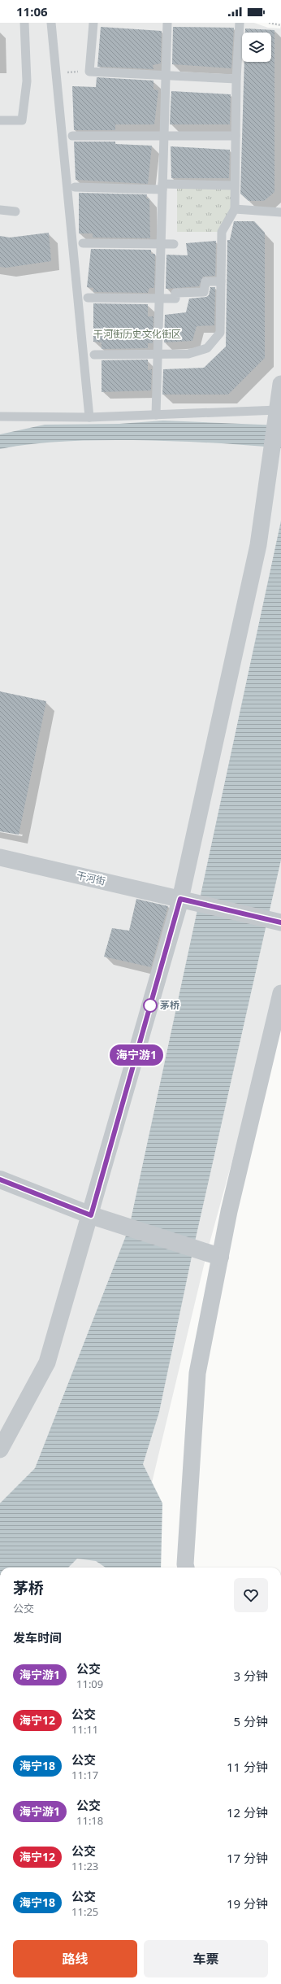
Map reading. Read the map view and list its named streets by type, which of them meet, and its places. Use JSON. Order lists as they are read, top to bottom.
{
  "streets": {
    "street": ["干河街"]
  },
  "parks": ["干河街历史文化街区"],
  "places": ["茅桥"],
  "lines": ["bus line 海宁游1"],
  "page": {
    "status": "11:06",
    "on_map": "海宁游1",
    "heading": [
      ["茅桥", "公交"],
      "发车时间"
    ],
    "list": [
      {
        "mark": "海宁游1",
        "name": "公交",
        "note": "11:09",
        "value": "3 分钟"
      },
      {
        "mark": "海宁12",
        "name": "公交",
        "note": "11:11",
        "value": "5 分钟"
      },
      {
        "mark": "海宁18",
        "name": "公交",
        "note": "11:17",
        "value": "11 分钟"
      },
      {
        "mark": "海宁游1",
        "name": "公交",
        "note": "11:18",
        "value": "12 分钟"
      },
      {
        "mark": "海宁12",
        "name": "公交",
        "note": "11:23",
        "value": "17 分钟"
      },
      {
        "mark": "海宁18",
        "name": "公交",
        "note": "11:25",
        "value": "19 分钟"
      }
    ],
    "buttons": ["路线", "车票"]
  }
}
